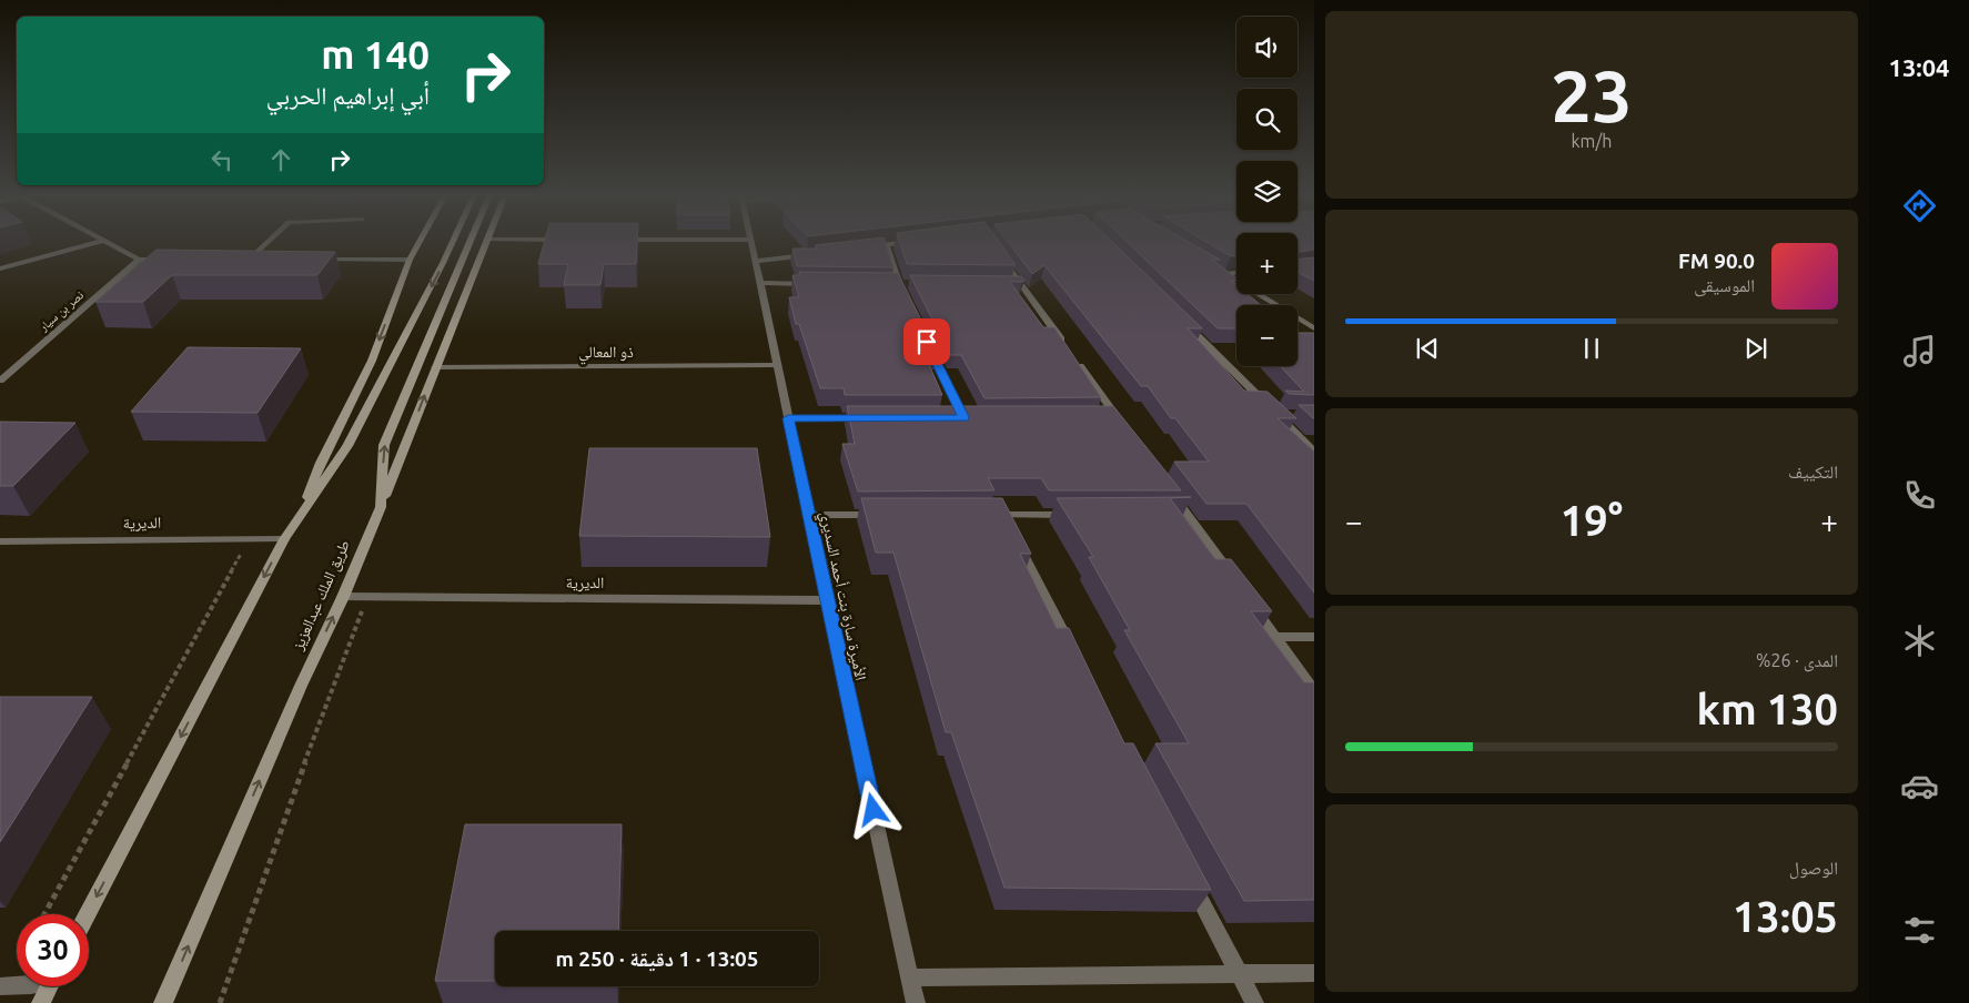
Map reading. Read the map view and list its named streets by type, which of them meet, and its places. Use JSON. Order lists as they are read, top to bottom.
{
  "streets": {
    "main road": ["طريق الملك عبدالعزيز"],
    "street": [
      "نصر بن سيار",
      "ذو المعالي",
      "الديرية",
      "الأميرة سارة بنت أحمد السديري"
    ]
  },
  "crossings": [
    ["ذو المعالي", "الأميرة سارة بنت أحمد السديري"],
    ["الديرية", "طريق الملك عبدالعزيز"],
    ["الديرية", "الأميرة سارة بنت أحمد السديري"]
  ],
  "page": {
    "tabs": "13:04",
    "tile": [
      ["23", "km/h"],
      "التكييف",
      ["المدى · 26%", "130 km"],
      ["الوصول", "13:05"]
    ],
    "map_buttons": ["+", "−"],
    "turn": ["140 m", "أبي إبراهيم الحربي"],
    "song": ["90.0 FM", "الموسيقى"],
    "heat": ["−", "19°", "+"],
    "limit": "30",
    "trip": "13:05 · 1 دقيقة · 250 m"
  }
}
